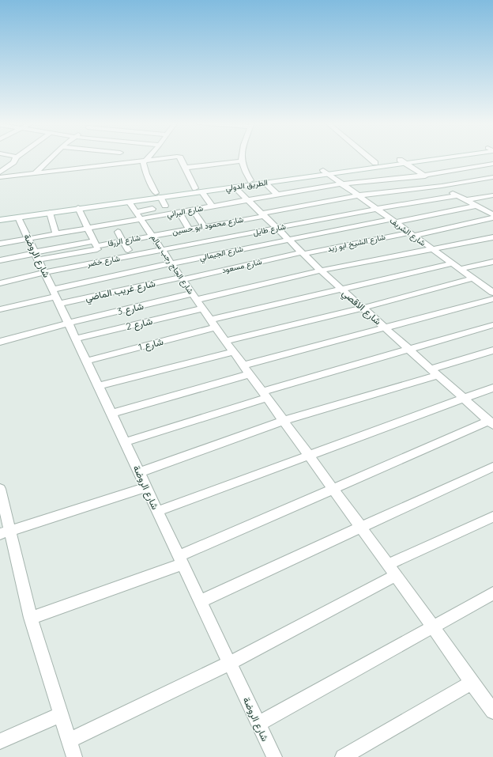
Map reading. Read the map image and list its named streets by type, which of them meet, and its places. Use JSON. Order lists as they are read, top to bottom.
{
  "streets": {
    "street": [
      "الطريق الدولي",
      "شارع البراني",
      "شارع محمود ابو حسين",
      "شارع طايل",
      "شارع الشريف",
      "شارع الزرقا",
      "شارع الشيخ ابو زيد",
      "شارع الجيمالي",
      "شارع الروضة",
      "شارع خضر",
      "شارع الحاج رجب سالم",
      "شارع مسعود",
      "شارع غريب الماضي",
      "شارع الاقصي",
      "شارع 3",
      "شارع 2",
      "شارع 1"
    ]
  },
  "crossings": [
    ["الطريق الدولي", "شارع الشريف"],
    ["الطريق الدولي", "شارع الروضة"],
    ["الطريق الدولي", "شارع الحاج رجب سالم"],
    ["الطريق الدولي", "شارع الاقصي"],
    ["شارع البراني", "شارع الشريف"],
    ["شارع البراني", "شارع الروضة"],
    ["شارع البراني", "شارع الحاج رجب سالم"],
    ["شارع البراني", "شارع الاقصي"],
    ["شارع محمود ابو حسين", "شارع الشريف"],
    ["شارع محمود ابو حسين", "شارع الزرقا"],
    ["شارع محمود ابو حسين", "شارع الحاج رجب سالم"],
    ["شارع محمود ابو حسين", "شارع الاقصي"],
    ["شارع طايل", "شارع الشريف"],
    ["شارع طايل", "شارع خضر"],
    ["شارع طايل", "شارع الحاج رجب سالم"],
    ["شارع طايل", "شارع الاقصي"],
    ["شارع الشريف", "شارع الشيخ ابو زيد"],
    ["شارع الشريف", "شارع الجيمالي"],
    ["شارع الشريف", "شارع 3"],
    ["شارع الشريف", "شارع 1"],
    ["شارع الزرقا", "شارع الروضة"],
    ["شارع الزرقا", "شارع الحاج رجب سالم"],
    ["شارع الشيخ ابو زيد", "شارع مسعود"],
    ["شارع الشيخ ابو زيد", "شارع الاقصي"],
    ["شارع الجيمالي", "شارع الروضة"],
    ["شارع الجيمالي", "شارع الحاج رجب سالم"],
    ["شارع الجيمالي", "شارع غريب الماضي"],
    ["شارع الجيمالي", "شارع الاقصي"],
    ["شارع الروضة", "شارع خضر"],
    ["شارع الروضة", "شارع غريب الماضي"],
    ["شارع الروضة", "شارع 3"],
    ["شارع الروضة", "شارع 2"],
    ["شارع الروضة", "شارع 1"],
    ["شارع خضر", "شارع الحاج رجب سالم"],
    ["شارع الحاج رجب سالم", "شارع مسعود"],
    ["شارع الحاج رجب سالم", "شارع غريب الماضي"],
    ["شارع الحاج رجب سالم", "شارع 3"],
    ["شارع الحاج رجب سالم", "شارع 2"],
    ["شارع الحاج رجب سالم", "شارع 1"],
    ["شارع مسعود", "شارع غريب الماضي"],
    ["شارع مسعود", "شارع الاقصي"],
    ["شارع الاقصي", "شارع 3"],
    ["شارع الاقصي", "شارع 1"]
  ]
}
